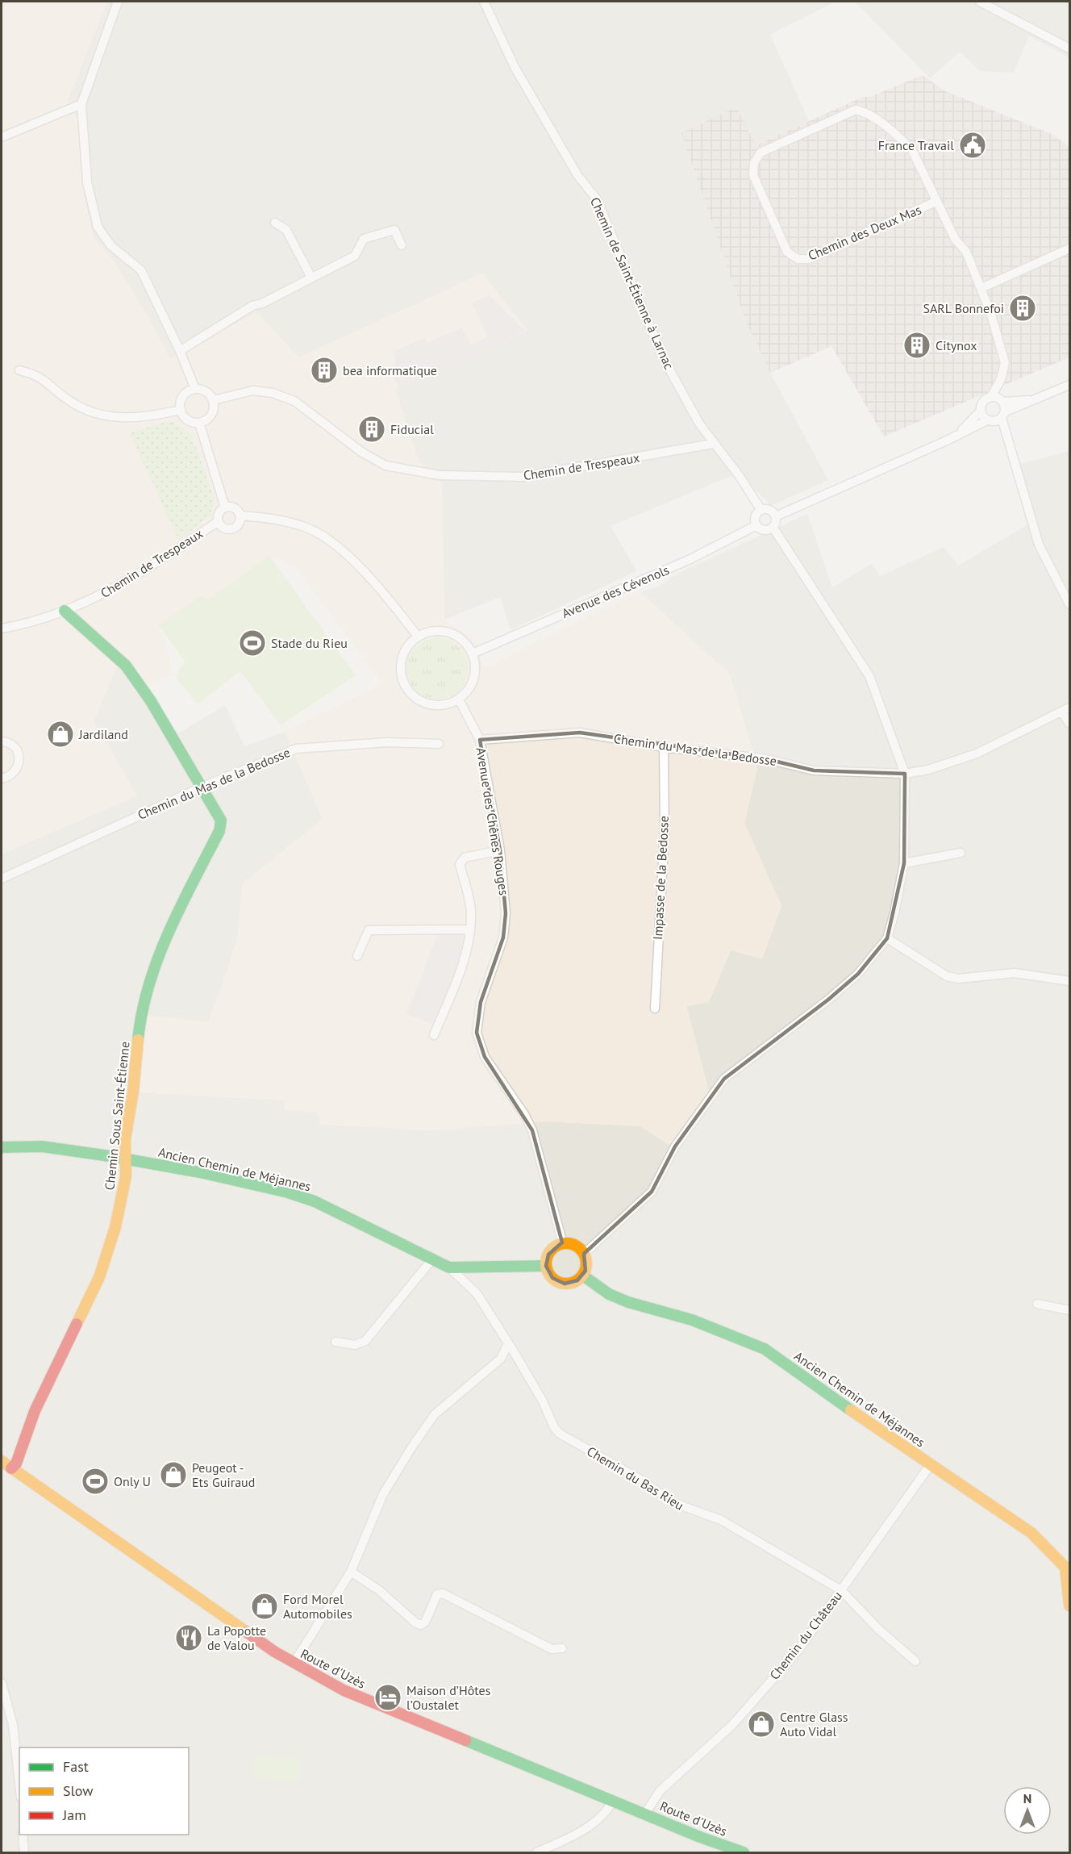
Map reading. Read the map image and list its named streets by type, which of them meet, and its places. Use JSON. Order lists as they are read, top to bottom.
{
  "streets": {
    "street": [
      "Chemin des Deux Mas",
      "Chemin de Saint-Étienne à Larnac",
      "Chemin de Trespeaux",
      "Avenue des Cévenols",
      "Chemin du Mas de la Bedosse",
      "Avenue des Chênes Rouges",
      "Impasse de la Bedosse",
      "Chemin Sous Saint-Étienne",
      "Ancien Chemin de Méjannes",
      "Chemin du Bas Rieu",
      "Chemin du Château",
      "Route d'Uzès"
    ]
  },
  "crossings": [
    ["Chemin de Saint-Étienne à Larnac", "Chemin de Trespeaux"],
    ["Chemin de Saint-Étienne à Larnac", "Avenue des Cévenols"],
    ["Chemin de Trespeaux", "Chemin Sous Saint-Étienne"],
    ["Avenue des Cévenols", "Avenue des Chênes Rouges"],
    ["Chemin du Mas de la Bedosse", "Avenue des Chênes Rouges"],
    ["Chemin du Mas de la Bedosse", "Impasse de la Bedosse"],
    ["Chemin du Mas de la Bedosse", "Chemin Sous Saint-Étienne"],
    ["Avenue des Chênes Rouges", "Ancien Chemin de Méjannes"],
    ["Chemin Sous Saint-Étienne", "Ancien Chemin de Méjannes"],
    ["Chemin Sous Saint-Étienne", "Route d'Uzès"],
    ["Ancien Chemin de Méjannes", "Chemin du Bas Rieu"],
    ["Ancien Chemin de Méjannes", "Chemin du Château"],
    ["Chemin du Bas Rieu", "Chemin du Château"],
    ["Chemin du Château", "Route d'Uzès"]
  ],
  "places": {
    "public building": ["France Travail"],
    "building": [
      "SARL Bonnefoi",
      "Citynox",
      "bea informatique",
      "Fiducial"
    ],
    "sports": ["Stade du Rieu", "Only U"],
    "shop": [
      "Jardiland",
      "Peugeot - Ets Guiraud",
      "Ford Morel Automobiles",
      "Centre Glass Auto Vidal"
    ],
    "restaurant": ["La Popotte de Valou"],
    "hotel": ["Maison d’Hôtes l’Oustalet"]
  },
  "legend": ["Fast", "Slow", "Jam"],
  "north": "top"
}
